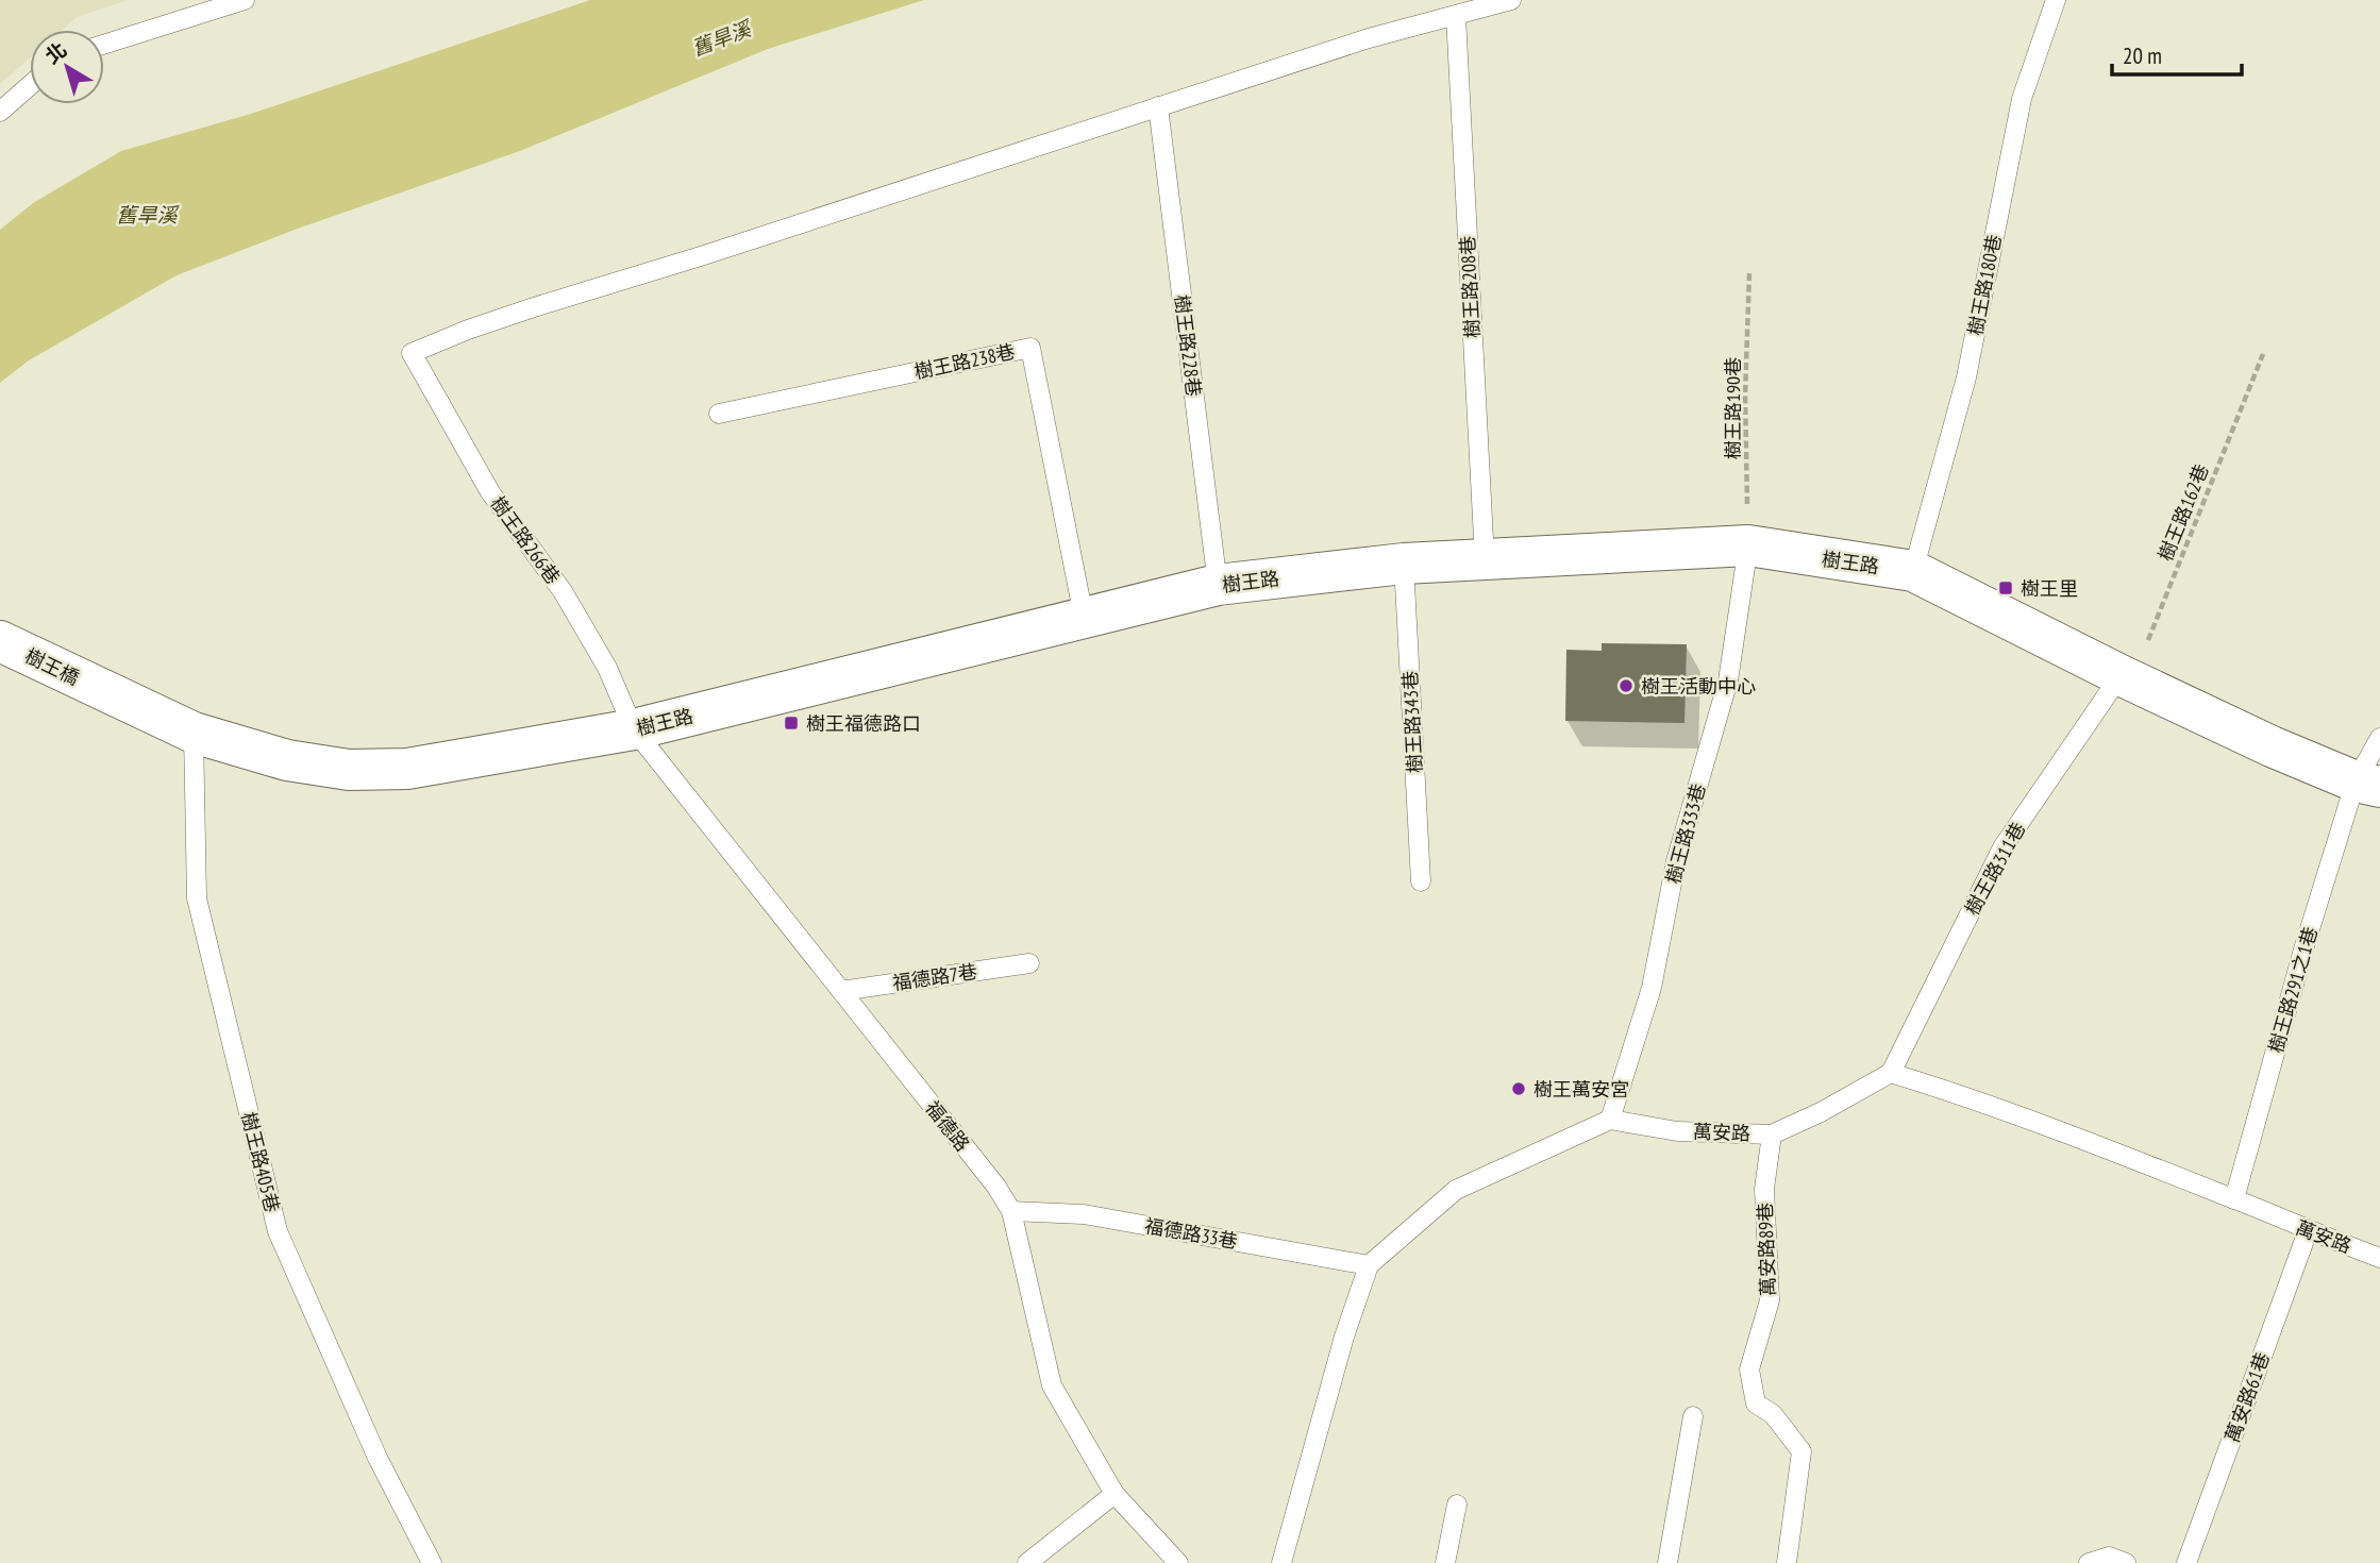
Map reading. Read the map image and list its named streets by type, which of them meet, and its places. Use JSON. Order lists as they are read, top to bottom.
{
  "streets": {
    "street": ["樹王路", "樹王橋"],
    "lane": [
      "樹王路180巷",
      "樹王路208巷",
      "樹王路228巷",
      "樹王路238巷",
      "樹王路266巷",
      "樹王路343巷",
      "樹王路333巷",
      "樹王路311巷",
      "福德路7巷",
      "樹王路291之1巷",
      "福德路",
      "萬安路",
      "樹王路405巷",
      "福德路33巷",
      "萬安路89巷",
      "萬安路61巷"
    ],
    "path": ["樹王路190巷", "樹王路162巷"]
  },
  "crossings": [
    ["樹王路180巷", "樹王路"],
    ["樹王路208巷", "樹王路"],
    ["樹王路228巷", "樹王路266巷"],
    ["樹王路228巷", "樹王路"],
    ["樹王路238巷", "樹王路"],
    ["樹王路190巷", "樹王路"],
    ["樹王路190巷", "樹王路333巷"],
    ["樹王路162巷", "樹王路"],
    ["樹王路162巷", "樹王路311巷"],
    ["樹王路266巷", "樹王路"],
    ["樹王路266巷", "福德路"],
    ["樹王路", "樹王橋"],
    ["樹王路", "樹王路343巷"],
    ["樹王路", "樹王路333巷"],
    ["樹王路", "樹王路311巷"],
    ["樹王路", "樹王路291之1巷"],
    ["樹王路", "福德路"],
    ["樹王路", "樹王路405巷"],
    ["樹王路333巷", "萬安路"],
    ["樹王路311巷", "萬安路"],
    ["福德路7巷", "福德路"],
    ["樹王路291之1巷", "萬安路"],
    ["福德路", "福德路33巷"],
    ["萬安路", "萬安路89巷"],
    ["萬安路", "萬安路61巷"]
  ],
  "water": ["舊旱溪"],
  "places": {
    "transit": ["樹王里", "樹王福德路口"],
    "other": ["樹王活動中心", "樹王萬安宮"]
  },
  "scale_bar": "20 m",
  "north": "top left"
}
